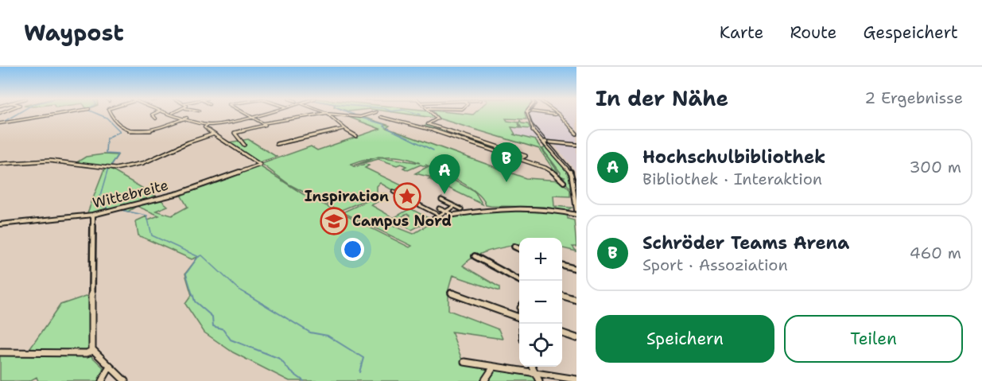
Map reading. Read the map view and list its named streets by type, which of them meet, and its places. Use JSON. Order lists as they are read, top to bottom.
{
  "streets": {
    "street": ["Wittebreite"]
  },
  "places": {
    "place": ["Inspiration"],
    "school or university": ["Campus Nord"]
  },
  "page": {
    "header": "Waypost",
    "nav": ["Karte", "Route", "Gespeichert"],
    "heading": ["In der Nähe", "2 Ergebnisse"],
    "list": [
      {
        "mark": "A",
        "name": "Hochschulbibliothek",
        "note": "Bibliothek · Interaktion",
        "value": "300 m"
      },
      {
        "mark": "B",
        "name": "Schröder Teams Arena",
        "note": "Sport · Assoziation",
        "value": "460 m"
      }
    ],
    "pins": ["B", "A"],
    "map_buttons": ["+", "−"],
    "buttons": ["Speichern", "Teilen"]
  }
}
